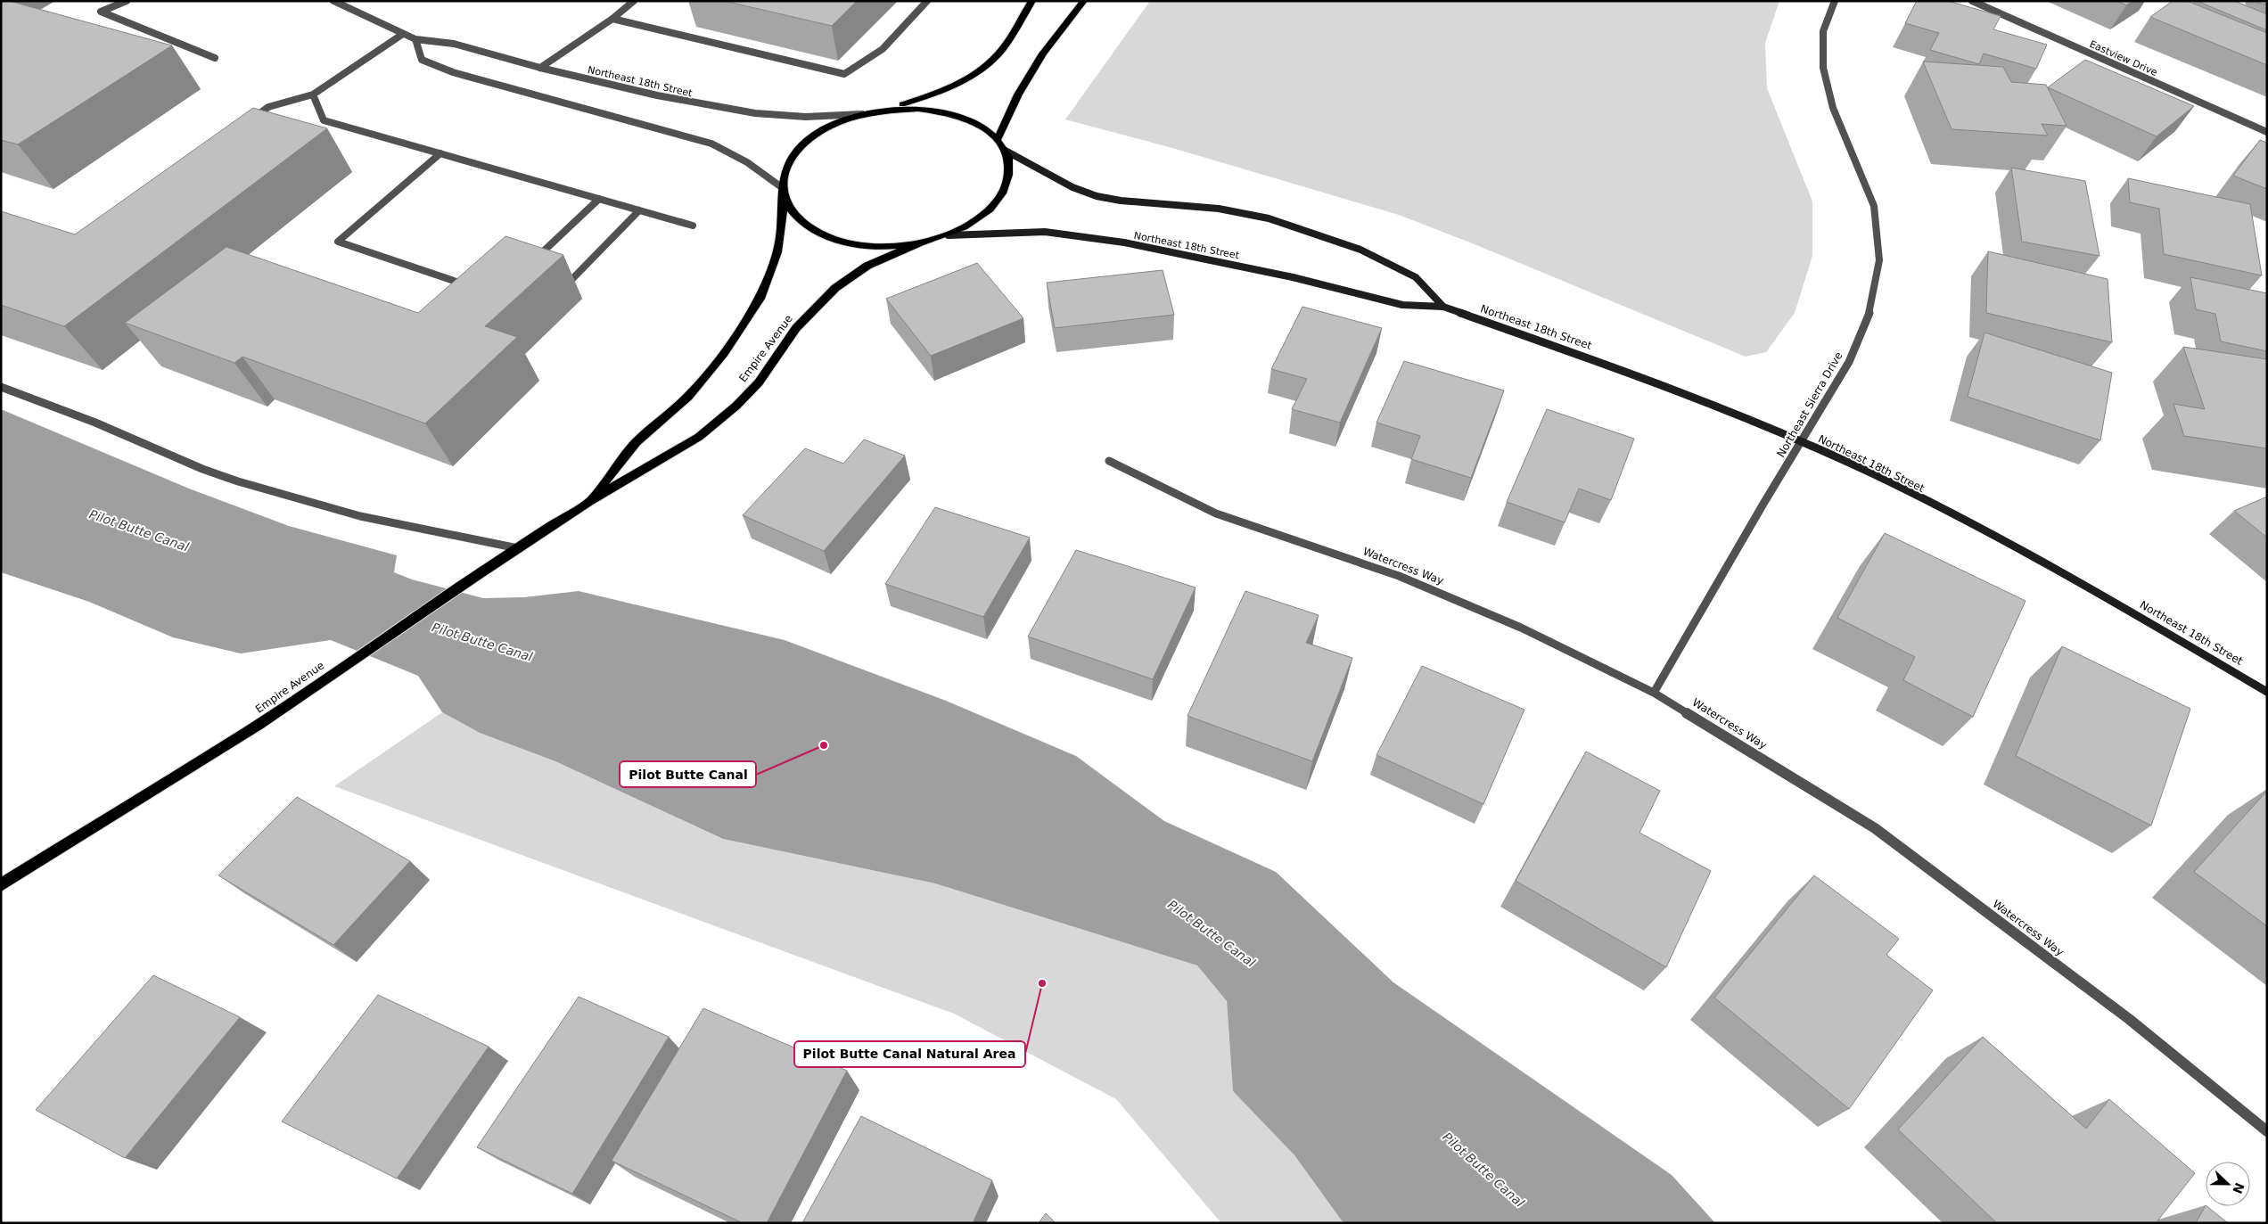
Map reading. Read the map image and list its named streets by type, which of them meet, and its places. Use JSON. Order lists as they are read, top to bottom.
{
  "streets": {
    "highway": ["Empire Avenue"],
    "main road": ["Northeast 18th Street"],
    "street": ["Eastview Drive", "Northeast Sierra Drive", "Watercress Way"]
  },
  "crossings": [
    ["Northeast 18th Street", "Empire Avenue"],
    ["Northeast 18th Street", "Northeast Sierra Drive"],
    ["Northeast Sierra Drive", "Watercress Way"]
  ],
  "water": ["Pilot Butte Canal"],
  "places": ["Pilot Butte Canal", "Pilot Butte Canal Natural Area"],
  "north": "right"
}
